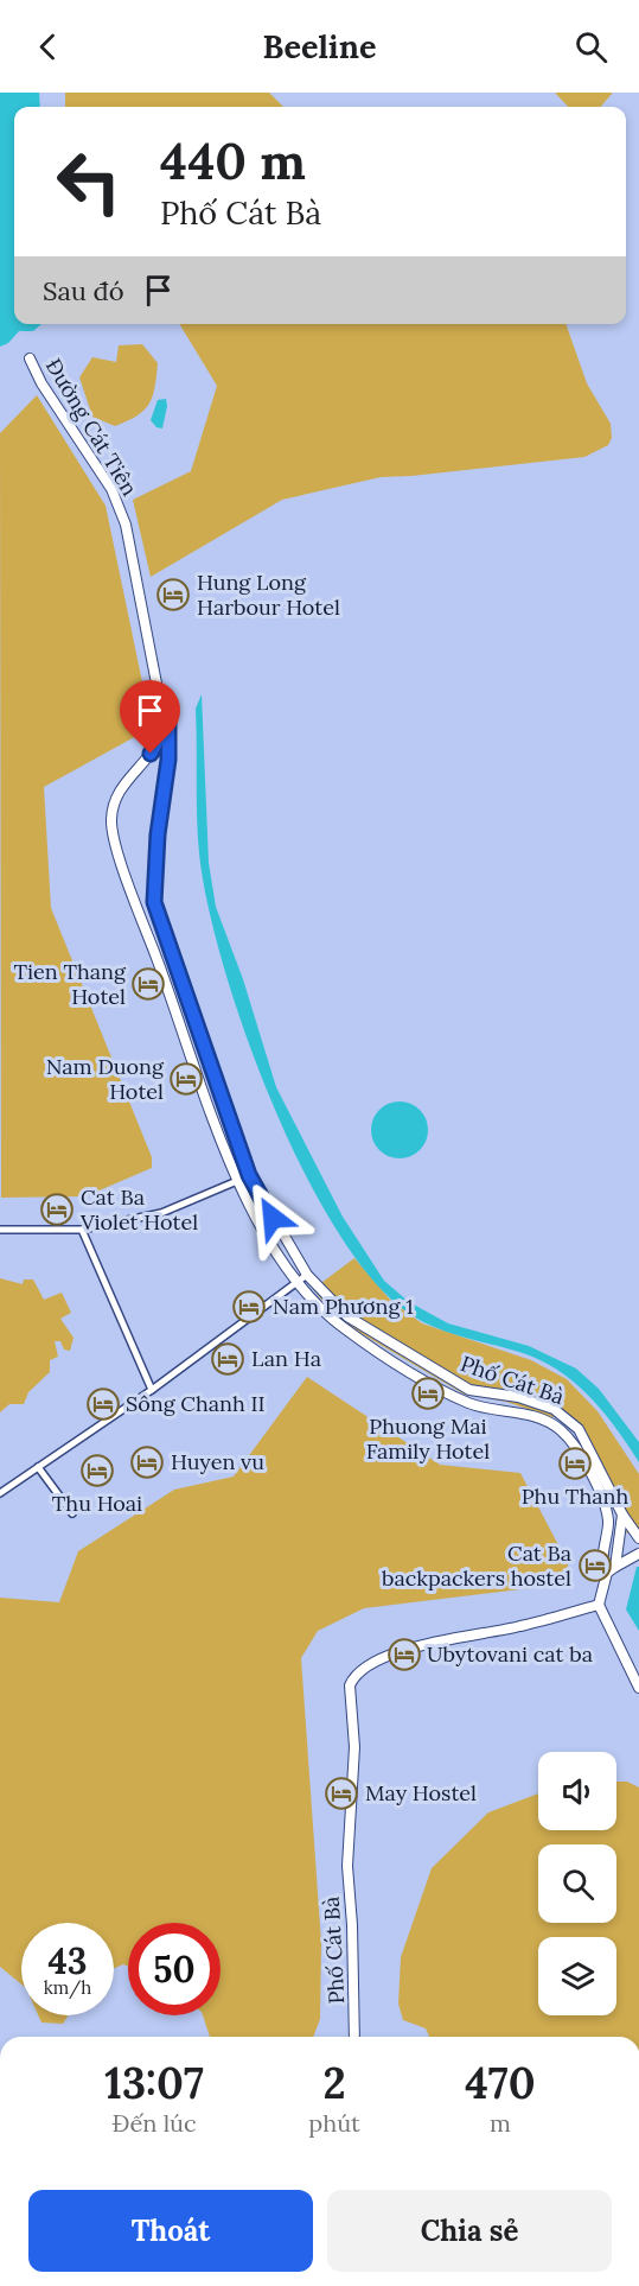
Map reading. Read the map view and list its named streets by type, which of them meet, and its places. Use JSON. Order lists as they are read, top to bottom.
{
  "streets": {
    "main road": ["Đường Cát Tiên", "Phố Cát Bà"]
  },
  "crossings": [
    ["Đường Cát Tiên", "Phố Cát Bà"]
  ],
  "places": {
    "hotel": [
      "Hung Long Harbour Hotel",
      "Tien Thang Hotel",
      "Nam Duong Hotel",
      "Cat Ba Violet Hotel",
      "Nam Phương 1",
      "Lan Ha",
      "Phuong Mai Family Hotel",
      "Sông Chanh II",
      "Huyen vu",
      "Phu Thanh",
      "Thu Hoai",
      "Cat Ba backpackers hostel",
      "Ubytovani cat ba",
      "May Hostel"
    ]
  },
  "page": {
    "header": "Beeline",
    "turn": ["440 m", "Phố Cát Bà"],
    "then": "Sau đó",
    "speed": "43 km/h",
    "limit": "50",
    "eta": [
      "13:07",
      "Đến lúc",
      "2",
      "phút",
      "470",
      "m"
    ],
    "buttons": ["Thoát", "Chia sẻ"]
  }
}
